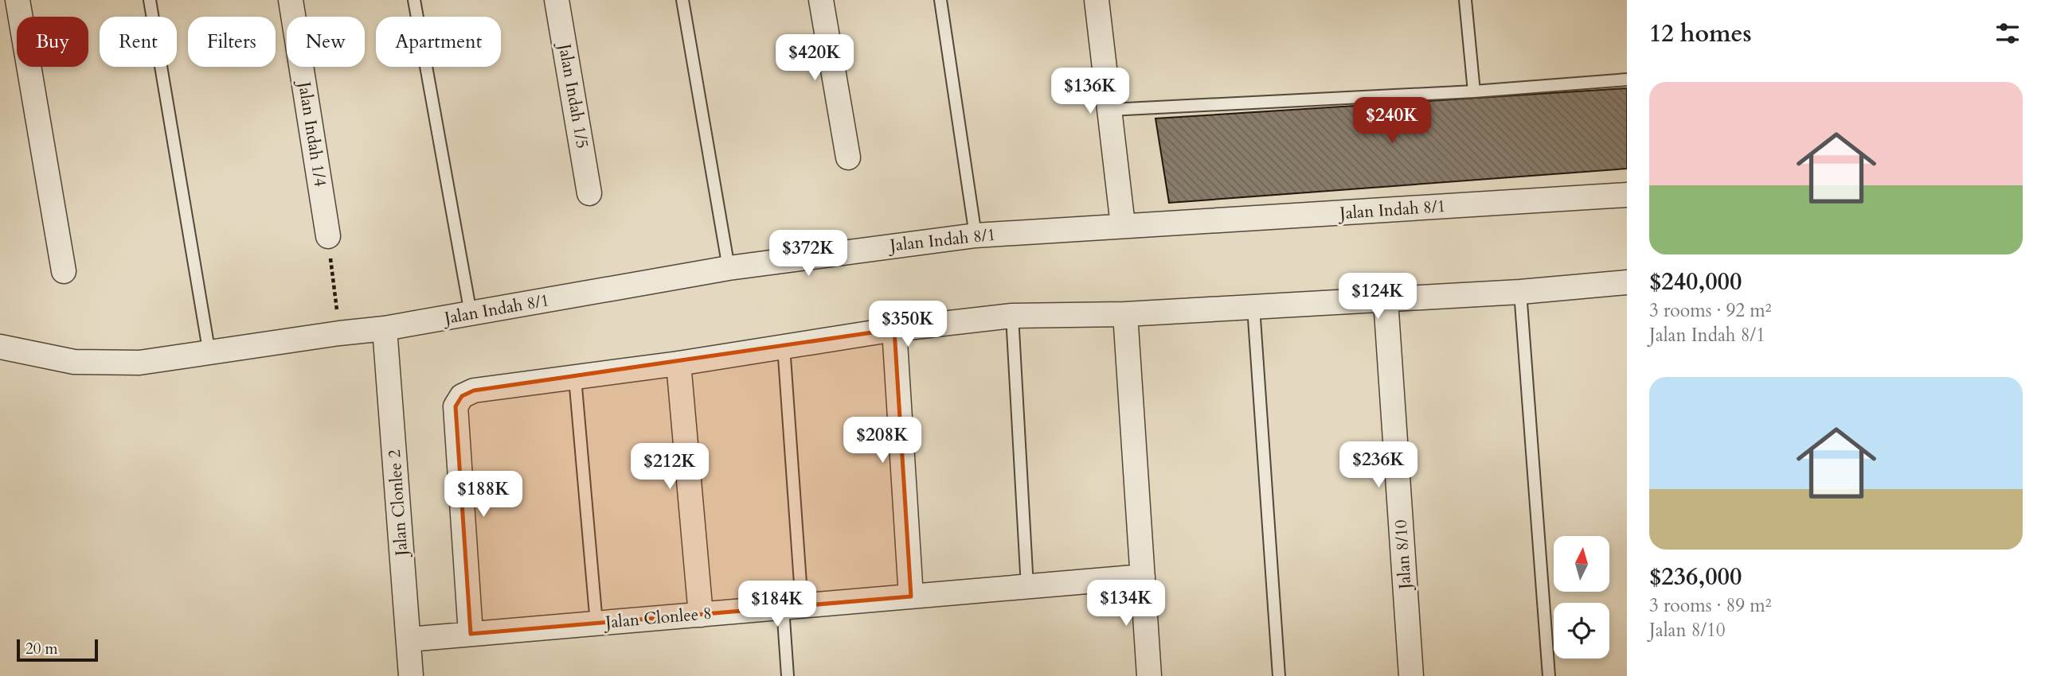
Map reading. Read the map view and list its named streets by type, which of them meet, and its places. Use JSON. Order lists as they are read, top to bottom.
{
  "streets": {
    "street": [
      "Jalan Indah 1/5",
      "Jalan Indah 1/4",
      "Jalan Indah 8/1",
      "Jalan Clonlee 2",
      "Jalan 8/10",
      "Jalan Clonlee 8"
    ]
  },
  "crossings": [
    ["Jalan Indah 8/1", "Jalan Clonlee 2"],
    ["Jalan Clonlee 2", "Jalan Clonlee 8"]
  ],
  "scale_bar": "20 m",
  "north": "top",
  "page": {
    "heading": "12 homes",
    "chip": [
      "Buy",
      "Rent",
      "Filters",
      "New",
      "Apartment"
    ],
    "price": [
      "$420K",
      "$136K",
      "$240K",
      "$372K",
      "$124K",
      "$350K",
      "$208K",
      "$236K",
      "$212K",
      "$188K",
      "$134K",
      "$184K"
    ],
    "list": [
      {
        "name": "$240,000",
        "note": "3 rooms · 92 m² · Jalan Indah 8/1"
      },
      {
        "name": "$236,000",
        "note": "3 rooms · 89 m² · Jalan 8/10"
      }
    ],
    "scale": "20 m"
  }
}
